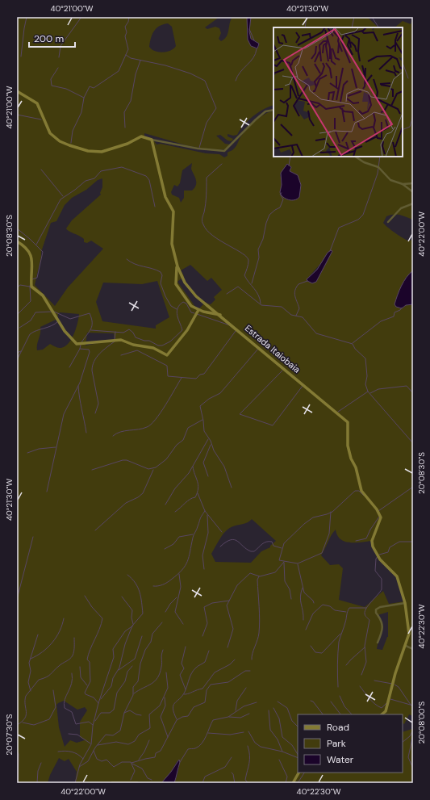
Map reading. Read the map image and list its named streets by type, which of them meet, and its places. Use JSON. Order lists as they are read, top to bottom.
{
  "streets": {
    "street": ["Estrada Itaiobaia"]
  },
  "legend": ["Road", "Park", "Water"],
  "scale_bar": "200 m",
  "coordinates": [
    "40°21'00\"W",
    "40°21'30\"W",
    "40°22'00\"W",
    "20°08'30\"S",
    "40°22'30\"W",
    "20°08'00\"S",
    "20°07'30\"S"
  ]
}
